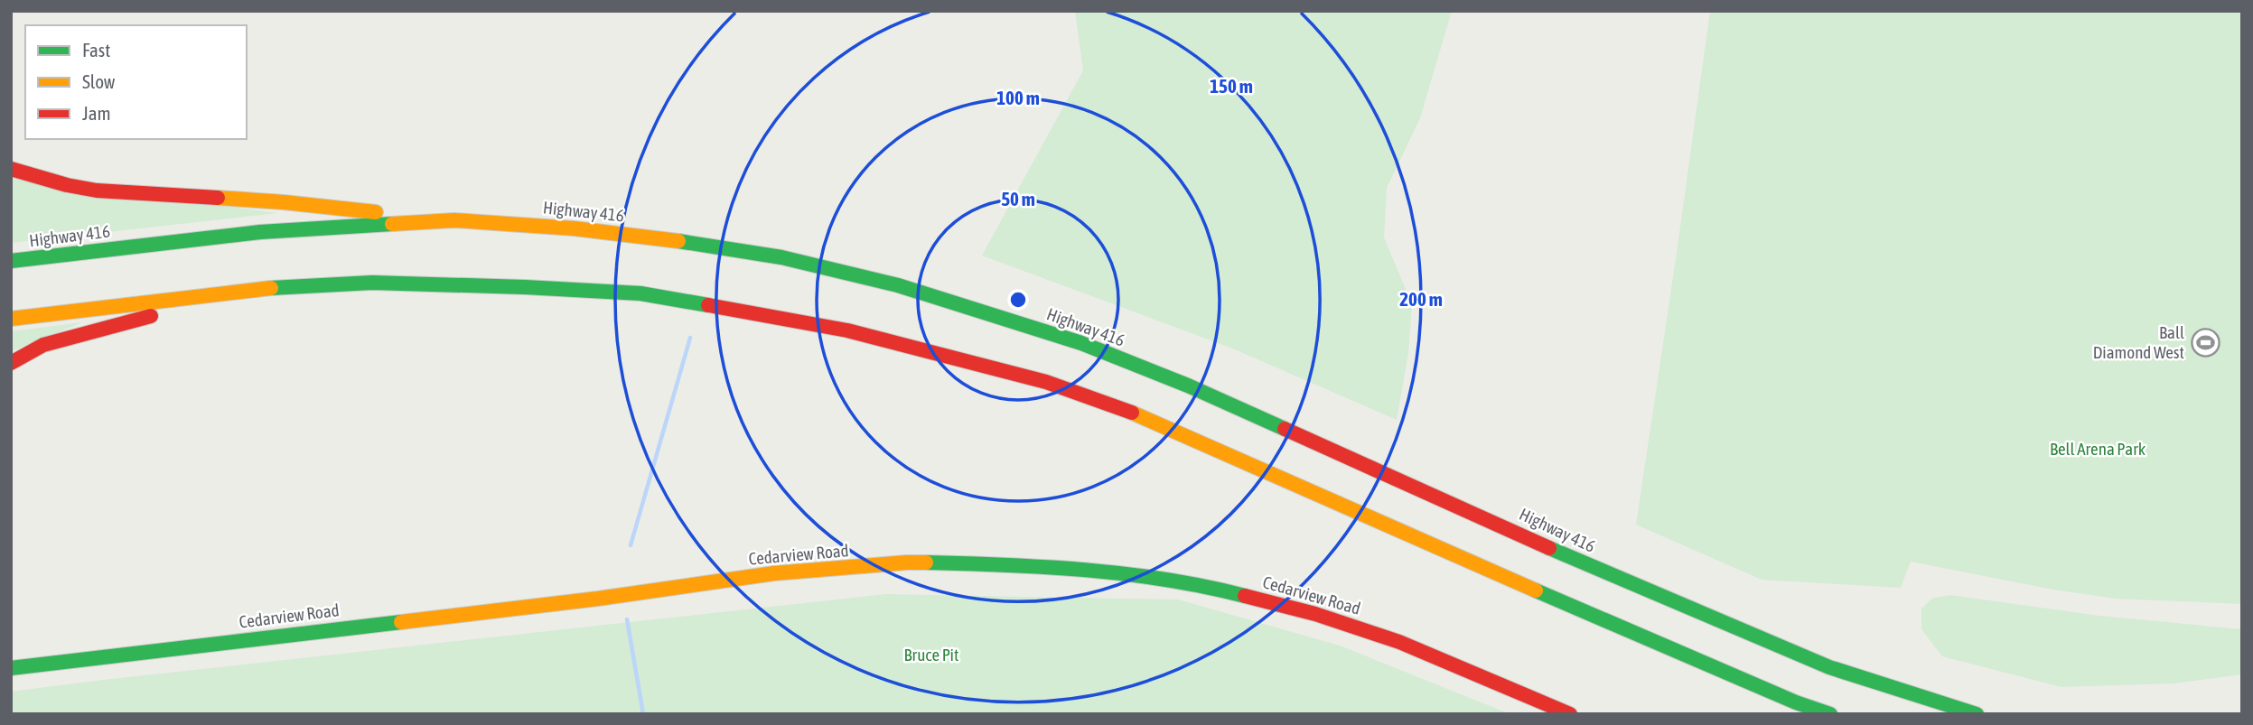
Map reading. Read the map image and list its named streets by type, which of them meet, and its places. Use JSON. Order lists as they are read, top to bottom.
{
  "streets": {
    "main road": ["Highway 416", "Cedarview Road"]
  },
  "parks": ["Bell Arena Park", "Bruce Pit"],
  "places": {
    "sports": ["Ball Diamond West"]
  },
  "legend": ["Fast", "Slow", "Jam"],
  "rings": [
    "150 m",
    "100 m",
    "50 m",
    "200 m"
  ]
}
